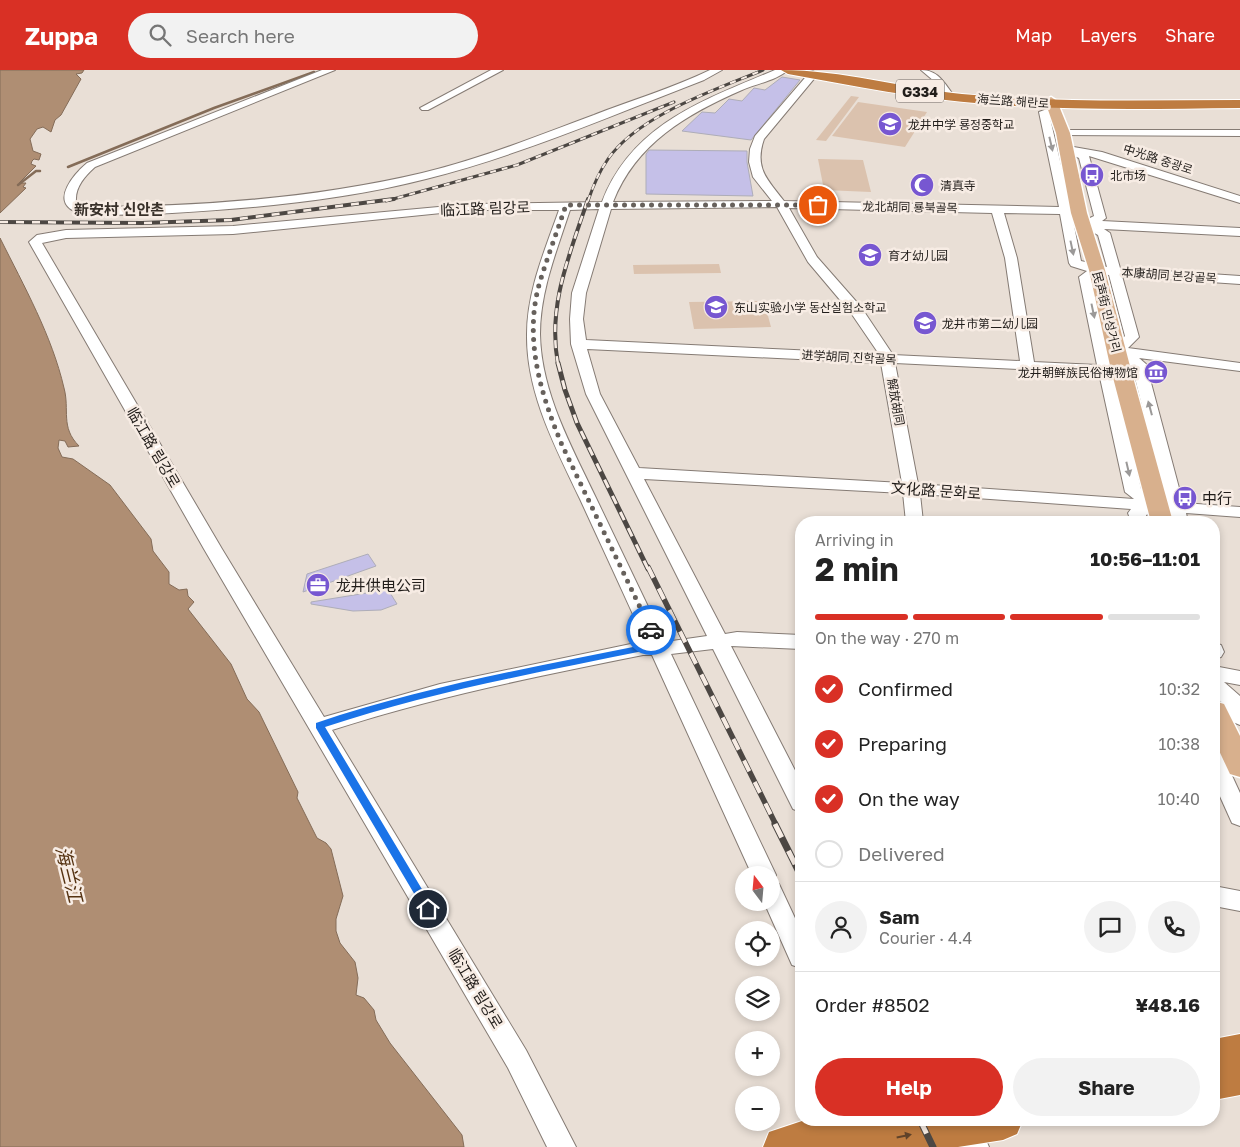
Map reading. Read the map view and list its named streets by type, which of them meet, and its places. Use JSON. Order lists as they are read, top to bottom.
{
  "streets": {
    "highway": ["G334", "海兰路 해란로"],
    "main road": ["民声街 민성거리"],
    "street": [
      "中光路 중광로",
      "龙北胡同 룡북골목",
      "临江路 림강로",
      "本康胡同 본강골목",
      "进学胡同 진학골목",
      "解放胡同",
      "文化路 문화로"
    ]
  },
  "crossings": [
    ["海兰路 해란로", "民声街 민성거리"],
    ["海兰路 해란로", "解放胡同"],
    ["中光路 중광로", "民声街 민성거리"],
    ["龙北胡同 룡북골목", "临江路 림강로"],
    ["龙北胡同 룡북골목", "本康胡同 본강골목"],
    ["龙北胡同 룡북골목", "民声街 민성거리"],
    ["龙北胡同 룡북골목", "解放胡同"],
    ["本康胡同 본강골목", "民声街 민성거리"],
    ["民声街 민성거리", "进学胡同 진학골목"],
    ["民声街 민성거리", "文化路 문화로"],
    ["进学胡同 진학골목", "解放胡同"],
    ["解放胡同", "文化路 문화로"]
  ],
  "districts": ["新安村 신안촌"],
  "water": ["海兰江"],
  "places": {
    "school or university": [
      "龙井中学 룡정중학교",
      "育才幼儿园",
      "东山实验小学 동산실험소학교",
      "龙井市第二幼儿园"
    ],
    "bus stop": ["北市场", "中行"],
    "mosque": ["清真寺"],
    "museum": ["龙井朝鲜族民俗博物馆"],
    "office": ["龙井供电公司"]
  },
  "north": "top",
  "page": {
    "header": "Zuppa",
    "search": "Search here",
    "nav": ["Map", "Layers", "Share"],
    "heading": ["2 min", "Arriving in", "10:56–11:01"],
    "panel": [
      "Sam",
      "Courier · 4.4",
      "Order #8502",
      "¥48.16"
    ],
    "bar": "On the way · 270 m",
    "list": [
      ["Confirmed", "10:32"],
      ["Preparing", "10:38"],
      ["On the way", "10:40"],
      "Delivered"
    ],
    "map_buttons": ["+", "−"],
    "buttons": ["Help", "Share"]
  }
}
